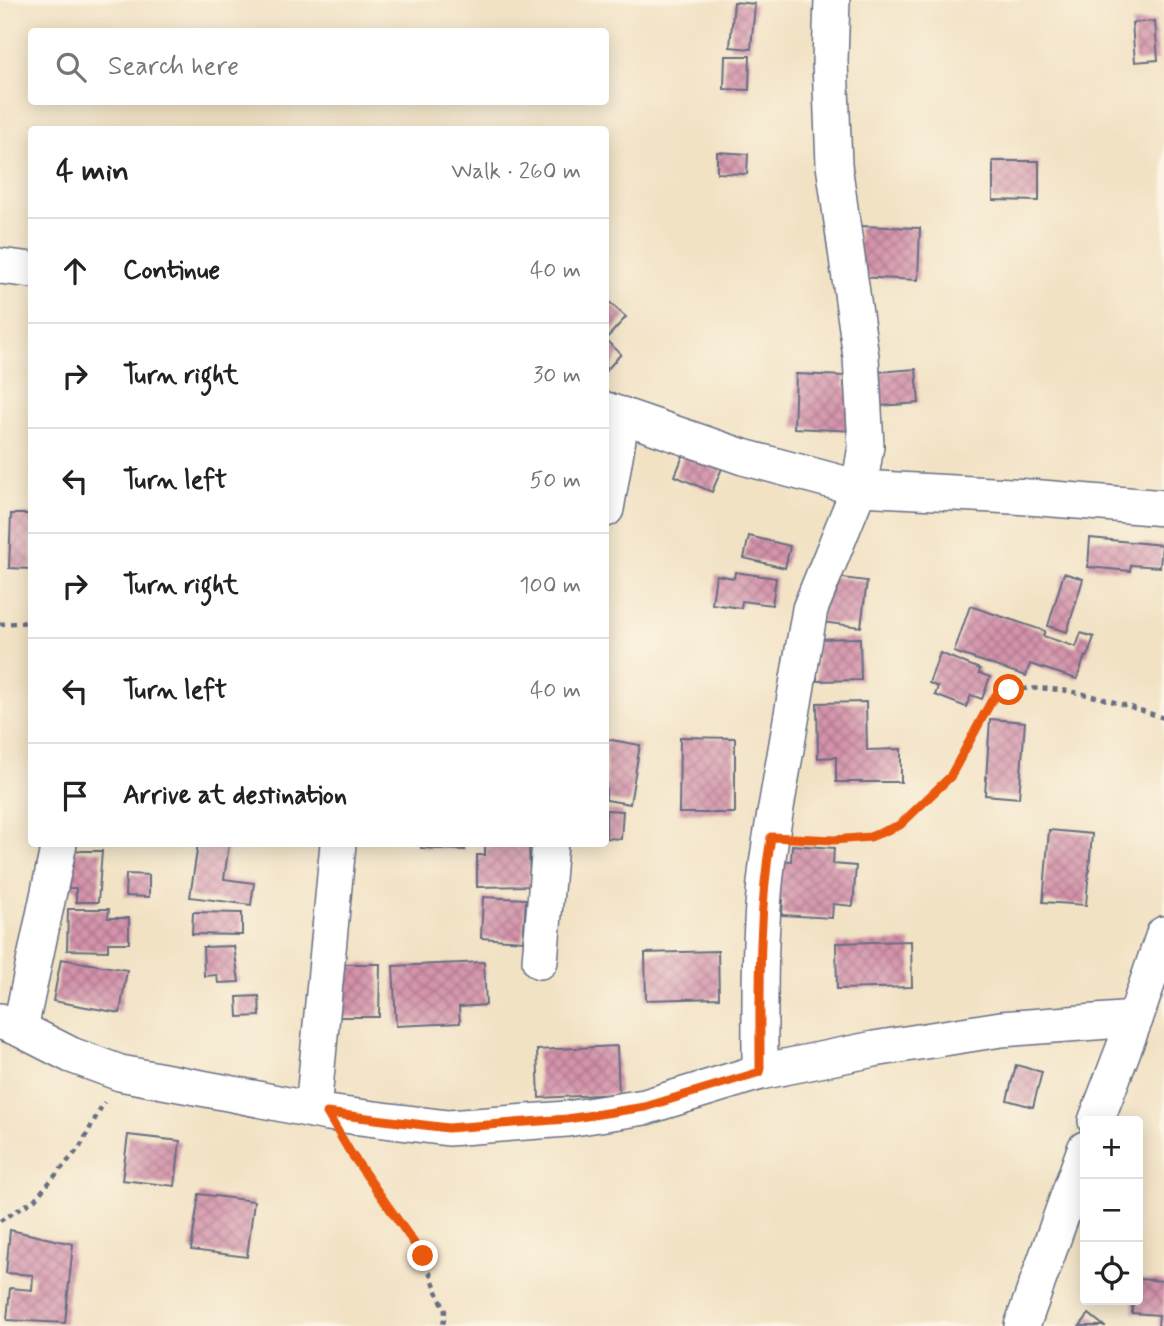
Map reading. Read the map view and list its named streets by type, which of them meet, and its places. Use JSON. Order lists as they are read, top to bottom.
{
  "page": {
    "search": "Search here",
    "heading": ["4 min", "Walk · 260 m"],
    "list": [
      ["Continue", "40 m"],
      ["Turn right", "30 m"],
      ["Turn left", "50 m"],
      ["Turn right", "100 m"],
      ["Turn left", "40 m"],
      "Arrive at destination"
    ],
    "map_buttons": ["+", "−"]
  }
}
